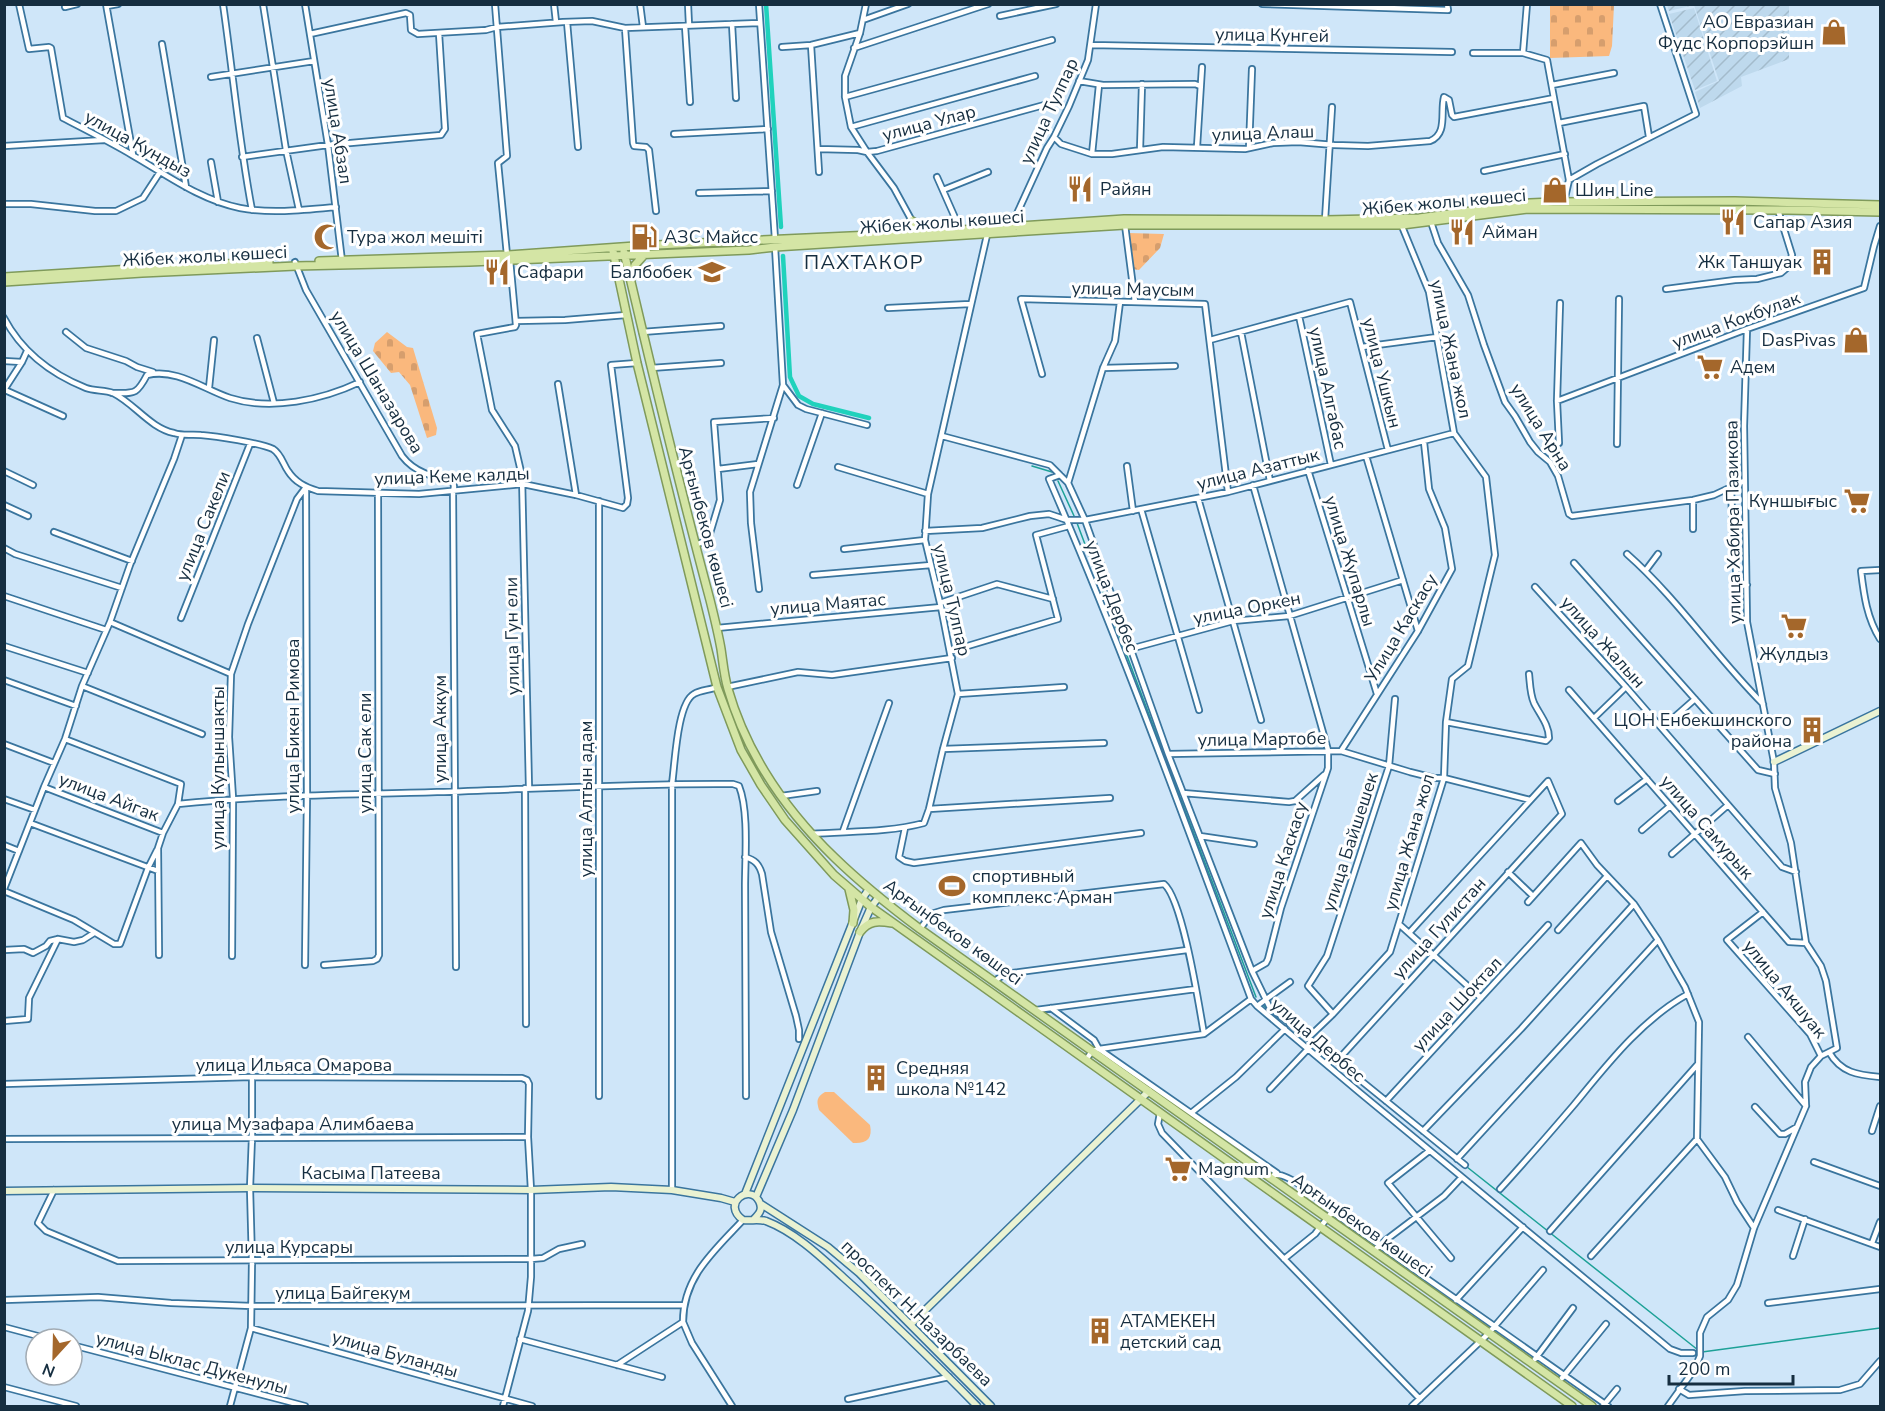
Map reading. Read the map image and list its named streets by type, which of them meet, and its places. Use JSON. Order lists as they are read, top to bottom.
{
  "streets": {
    "main road": [
      "Жібек жолы көшесі",
      "Арғынбеков көшесі",
      "Касыма Патеева",
      "проспект Н.Назарбаева"
    ],
    "street": [
      "улица Кунгей",
      "улица Тулпар",
      "улица Улар",
      "улица Абзал",
      "улица Алаш",
      "улица Кундыз",
      "улица Маусым",
      "улица Кокбулак",
      "улица Жана жол",
      "улица Ушкын",
      "улица Шаназарова",
      "улица Алгабас",
      "улица Арна",
      "улица Азаттык",
      "улица Кеме калды",
      "улица Хабира Пазикова",
      "улица Сакели",
      "улица Жупарлы",
      "улица Дербес",
      "улица Маятас",
      "улица Оркен",
      "Улица Каскасу",
      "улица Гун ели",
      "улица Жалын",
      "улица Бикен Римова",
      "улица Аккум",
      "улица Мартобе",
      "улица Сак ели",
      "улица Кулыншакты",
      "улица Айгак",
      "улица Алтын адам",
      "улица Самурык",
      "улица Байшешек",
      "улица Каскасу",
      "улица Гулистан",
      "улица Акшуак",
      "улица Шоктал",
      "улица Ильяса Омарова",
      "улица Музафара Алимбаева",
      "улица Курсары",
      "улица Байгекум",
      "улица Буланды",
      "улица Ыклас Дукенулы"
    ]
  },
  "crossings": [
    ["улица Кунгей", "улица Тулпар"],
    ["улица Тулпар", "улица Алаш"],
    ["улица Тулпар", "Жібек жолы көшесі"],
    ["улица Тулпар", "улица Азаттык"],
    ["улица Тулпар", "улица Маятас"],
    ["улица Абзал", "улица Кундыз"],
    ["улица Абзал", "Жібек жолы көшесі"],
    ["Жібек жолы көшесі", "улица Жана жол"],
    ["Жібек жолы көшесі", "улица Шаназарова"],
    ["Жібек жолы көшесі", "улица Арна"],
    ["Жібек жолы көшесі", "Арғынбеков көшесі"],
    ["улица Маусым", "улица Азаттык"],
    ["улица Кокбулак", "улица Хабира Пазикова"],
    ["улица Жана жол", "улица Азаттык"],
    ["улица Жана жол", "улица Дербес"],
    ["улица Жана жол", "улица Мартобе"],
    ["улица Жана жол", "улица Байшешек"],
    ["улица Ушкын", "улица Алгабас"],
    ["улица Ушкын", "улица Азаттык"],
    ["улица Шаназарова", "улица Кеме калды"],
    ["улица Шаназарова", "улица Аккум"],
    ["улица Алгабас", "улица Азаттык"],
    ["улица Арна", "улица Хабира Пазикова"],
    ["улица Азаттык", "улица Жупарлы"],
    ["улица Азаттык", "улица Дербес"],
    ["улица Азаттык", "Улица Каскасу"],
    ["улица Кеме калды", "Арғынбеков көшесі"],
    ["улица Кеме калды", "улица Гун ели"],
    ["улица Кеме калды", "улица Бикен Римова"],
    ["улица Кеме калды", "улица Аккум"],
    ["улица Кеме калды", "улица Сак ели"],
    ["улица Кеме калды", "улица Кулыншакты"],
    ["улица Кеме калды", "улица Алтын адам"],
    ["улица Хабира Пазикова", "улица Жалын"],
    ["улица Хабира Пазикова", "улица Самурык"],
    ["Арғынбеков көшесі", "улица Маятас"],
    ["улица Жупарлы", "улица Оркен"],
    ["улица Жупарлы", "Улица Каскасу"],
    ["улица Дербес", "улица Оркен"],
    ["улица Дербес", "улица Мартобе"],
    ["улица Дербес", "улица Каскасу"],
    ["улица Дербес", "улица Гулистан"],
    ["улица Дербес", "улица Шоктал"],
    ["Улица Каскасу", "улица Мартобе"],
    ["улица Бикен Римова", "улица Кулыншакты"],
    ["улица Мартобе", "улица Байшешек"],
    ["улица Мартобе", "улица Каскасу"],
    ["улица Мартобе", "улица Гулистан"],
    ["улица Самурык", "улица Акшуак"],
    ["улица Ильяса Омарова", "улица Музафара Алимбаева"],
    ["Касыма Патеева", "улица Курсары"],
    ["Касыма Патеева", "проспект Н.Назарбаева"]
  ],
  "districts": ["ПАХТАКОР"],
  "places": {
    "shop": ["АО Евразиан Фудс Корпорэйшн", "Шин Line", "DasPivas"],
    "restaurant": [
      "Райян",
      "Сапар Азия",
      "Айман",
      "Сафари"
    ],
    "mosque": ["Тура жол мешіті"],
    "fuel station": ["АЗС Майсс"],
    "building": [
      "Жк Таншуак",
      "ЦОН Енбекшинского района",
      "Средняя школа №142",
      "АТАМЕКЕН детский сад"
    ],
    "school or university": ["Балбобек"],
    "supermarket": [
      "Адем",
      "Күншығыс",
      "Жулдыз",
      "Magnum"
    ],
    "sports": ["спортивный комплекс Арман"]
  },
  "scale_bar": "200 m",
  "north": "bottom"
}
